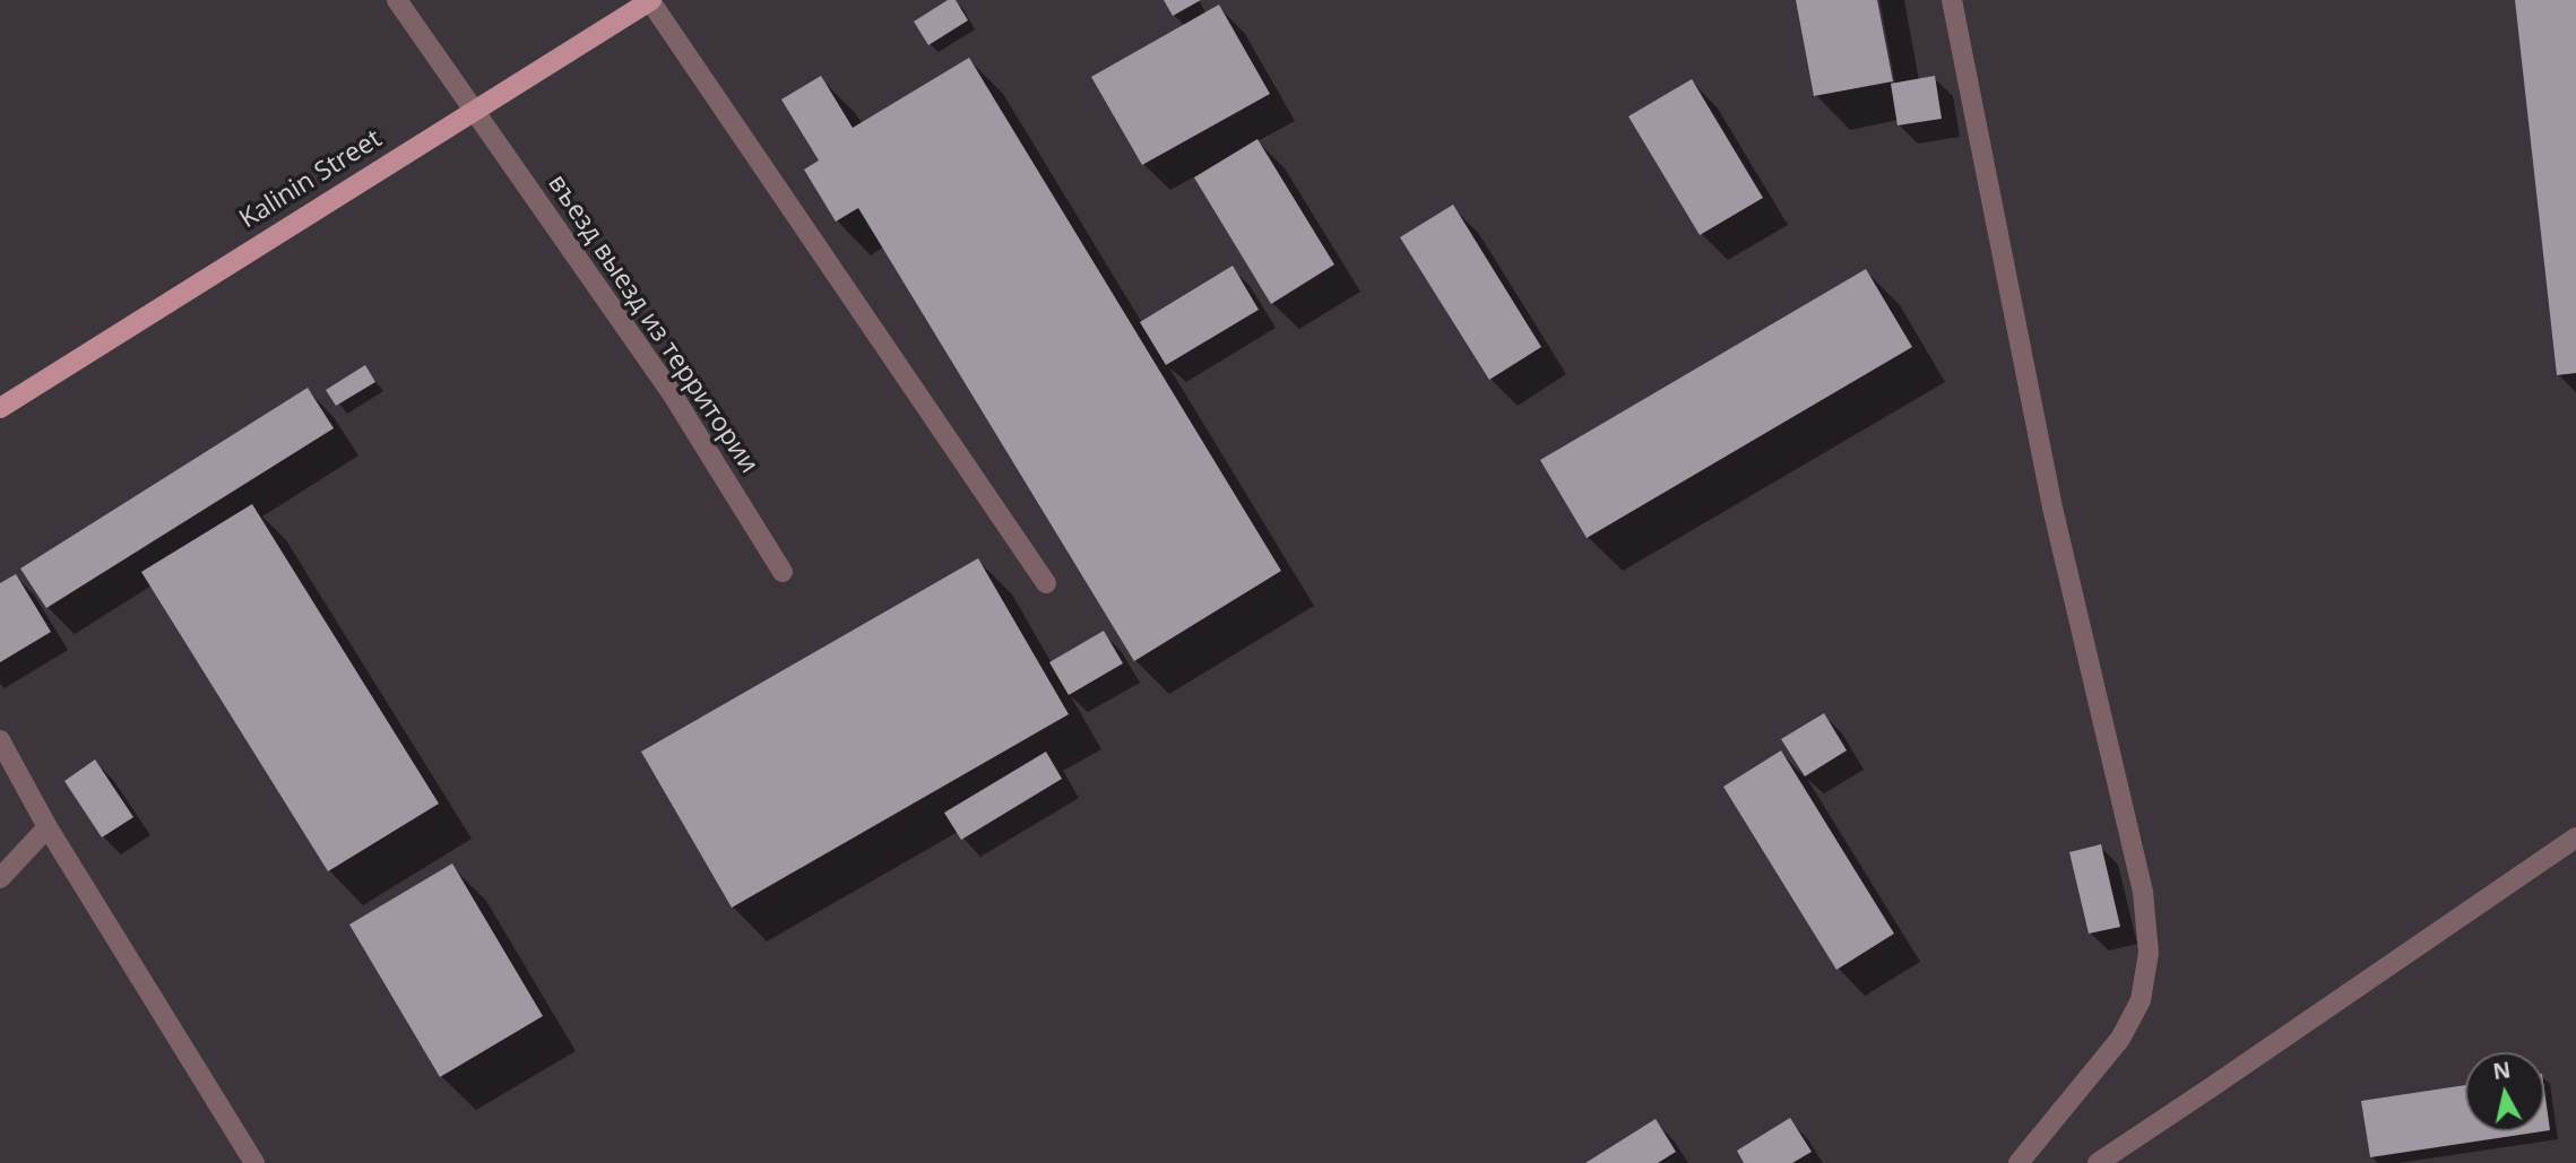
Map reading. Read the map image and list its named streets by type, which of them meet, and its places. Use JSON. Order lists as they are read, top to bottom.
{
  "streets": {
    "main road": ["Kalinin Street"],
    "street": ["въезд выезд из территории"]
  },
  "crossings": [
    ["Kalinin Street", "въезд выезд из территории"]
  ],
  "north": "top"
}
